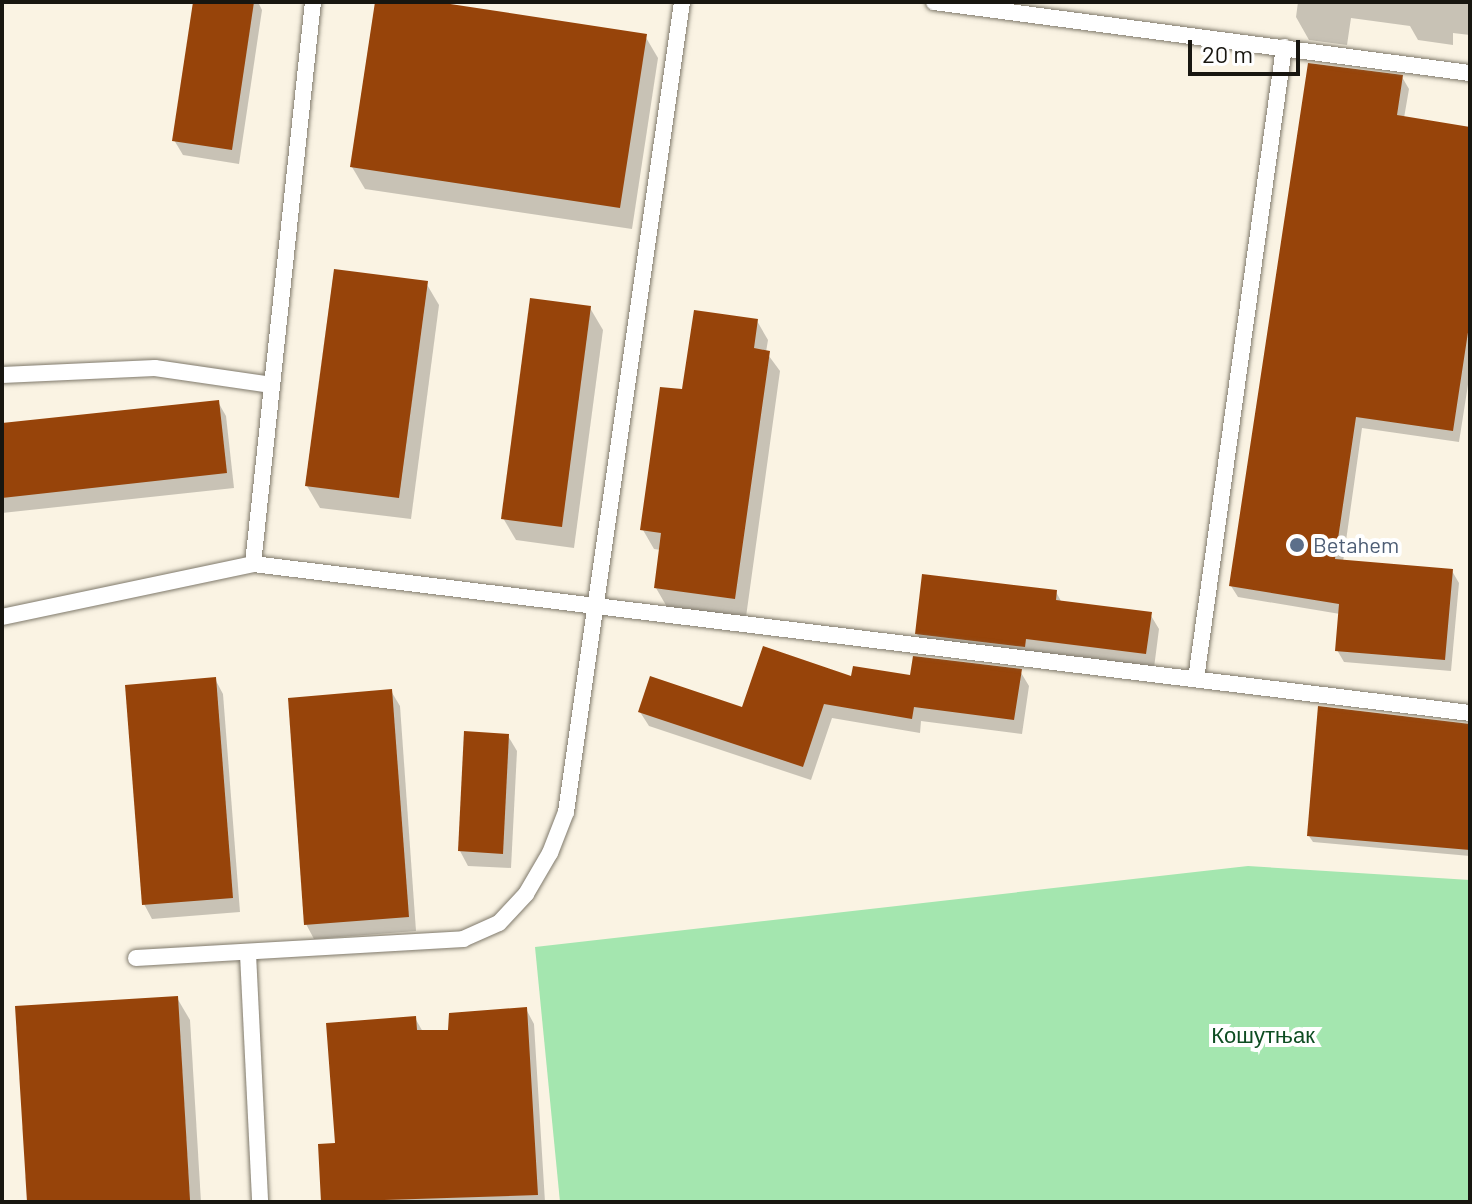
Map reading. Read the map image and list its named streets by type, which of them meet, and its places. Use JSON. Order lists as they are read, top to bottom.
{
  "parks": ["Кошутњак"],
  "places": ["Betahem"],
  "scale_bar": "20 m"
}
